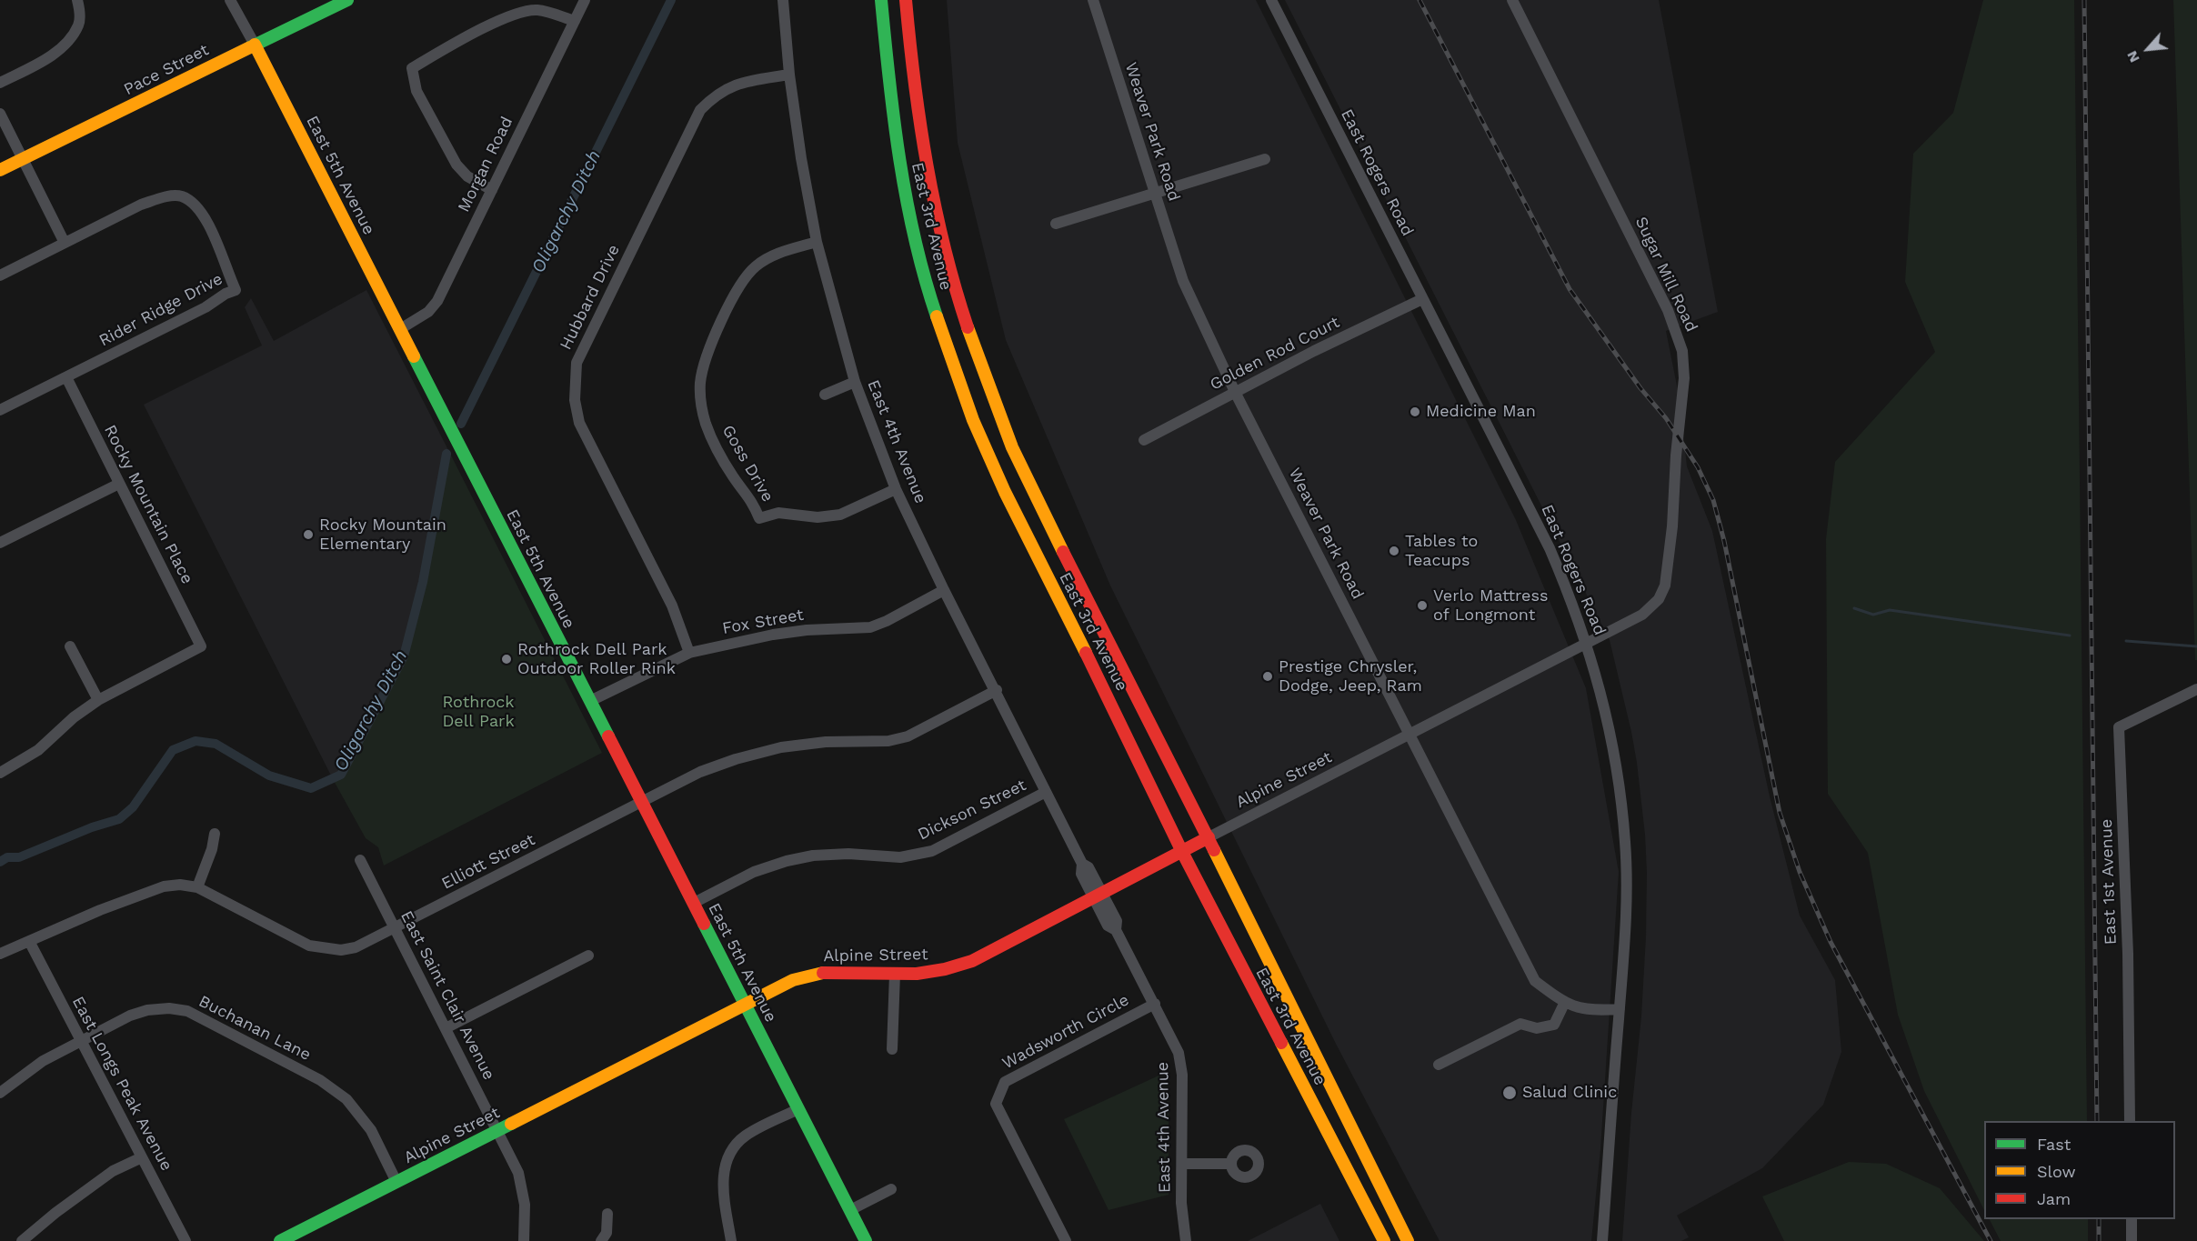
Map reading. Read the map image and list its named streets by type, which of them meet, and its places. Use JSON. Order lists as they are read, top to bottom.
{
  "streets": {
    "main road": [
      "Pace Street",
      "East 5th Avenue",
      "East 3rd Avenue",
      "Alpine Street"
    ],
    "street": [
      "Weaver Park Road",
      "Morgan Road",
      "East Rogers Road",
      "Sugar Mill Road",
      "Hubbard Drive",
      "Rider Ridge Drive",
      "Golden Rod Court",
      "East 4th Avenue",
      "Goss Drive",
      "Rocky Mountain Place",
      "Fox Street",
      "Dickson Street",
      "Elliott Street",
      "East 1st Avenue",
      "East Saint Clair Avenue",
      "Buchanan Lane",
      "Wadsworth Circle",
      "East Longs Peak Avenue"
    ]
  },
  "crossings": [
    ["Pace Street", "East 5th Avenue"],
    ["Weaver Park Road", "East Rogers Road"],
    ["Weaver Park Road", "Golden Rod Court"],
    ["Weaver Park Road", "Alpine Street"],
    ["Morgan Road", "East 5th Avenue"],
    ["East Rogers Road", "Sugar Mill Road"],
    ["East Rogers Road", "Golden Rod Court"],
    ["East Rogers Road", "Alpine Street"],
    ["East 5th Avenue", "Fox Street"],
    ["East 5th Avenue", "Alpine Street"],
    ["East 5th Avenue", "Dickson Street"],
    ["East 5th Avenue", "Elliott Street"],
    ["East 3rd Avenue", "Alpine Street"],
    ["Sugar Mill Road", "Alpine Street"],
    ["Hubbard Drive", "East 4th Avenue"],
    ["Hubbard Drive", "Fox Street"],
    ["Rider Ridge Drive", "Rocky Mountain Place"],
    ["East 4th Avenue", "Goss Drive"],
    ["East 4th Avenue", "Fox Street"],
    ["East 4th Avenue", "Alpine Street"],
    ["East 4th Avenue", "Dickson Street"],
    ["East 4th Avenue", "Elliott Street"],
    ["East 4th Avenue", "Wadsworth Circle"],
    ["Alpine Street", "East Saint Clair Avenue"],
    ["Alpine Street", "Buchanan Lane"],
    ["Elliott Street", "East Saint Clair Avenue"],
    ["Elliott Street", "East Longs Peak Avenue"],
    ["Buchanan Lane", "East Longs Peak Avenue"]
  ],
  "water": ["Oligarchy Ditch"],
  "parks": ["Rothrock Dell Park"],
  "places": [
    "Medicine Man",
    "Rocky Mountain Elementary",
    "Tables to Teacups",
    "Verlo Mattress of Longmont",
    "Rothrock Dell Park Outdoor Roller Rink",
    "Prestige Chrysler, Dodge, Jeep, Ram",
    "Salud Clinic"
  ],
  "legend": ["Fast", "Slow", "Jam"],
  "north": "bottom left"
}
